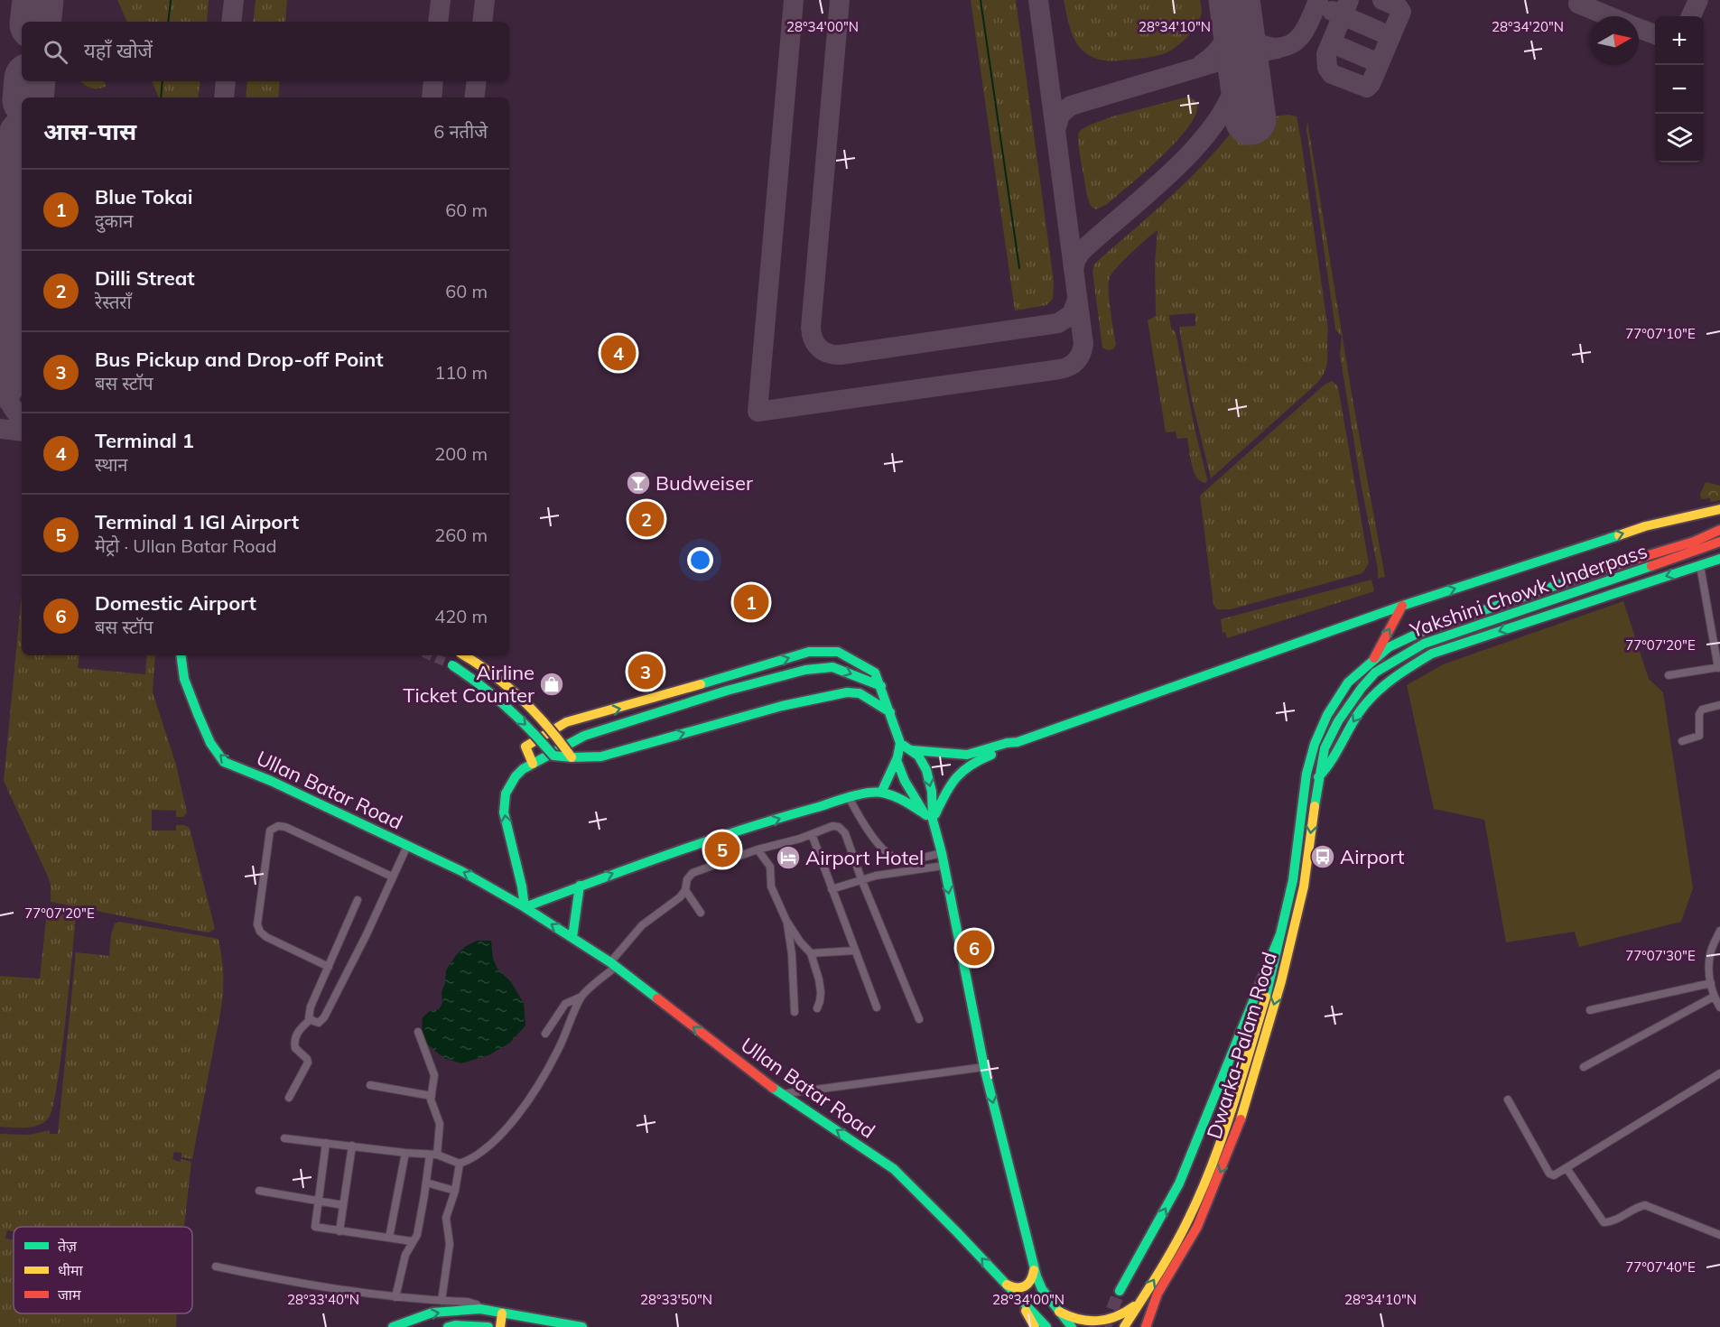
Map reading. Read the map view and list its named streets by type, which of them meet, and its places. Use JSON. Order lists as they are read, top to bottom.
{
  "streets": {
    "main road": ["Yakshini Chowk Underpass", "Ullan Batar Road", "Dwarka-Palam Road"]
  },
  "crossings": [
    ["Yakshini Chowk Underpass", "Dwarka-Palam Road"]
  ],
  "one_way": ["Ullan Batar Road"],
  "places": {
    "bar": ["Budweiser"],
    "shop": ["Airline Ticket Counter"],
    "bus stop": ["Airport"],
    "hotel": ["Airport Hotel"]
  },
  "legend": ["तेज़", "धीमा", "जाम"],
  "north": "right",
  "page": {
    "map_buttons": ["+", "−"],
    "search": "यहाँ खोजें",
    "heading": ["आस-पास", "6 नतीजे"],
    "list": [
      {
        "mark": "1",
        "name": "Blue Tokai",
        "note": "दुकान",
        "value": "60 m"
      },
      {
        "mark": "2",
        "name": "Dilli Streat",
        "note": "रेस्तराँ",
        "value": "60 m"
      },
      {
        "mark": "3",
        "name": "Bus Pickup and Drop-off Point",
        "note": "बस स्टॉप",
        "value": "110 m"
      },
      {
        "mark": "4",
        "name": "Terminal 1",
        "note": "स्थान",
        "value": "200 m"
      },
      {
        "mark": "5",
        "name": "Terminal 1 IGI Airport",
        "note": "मेट्रो · Ullan Batar Road",
        "value": "260 m"
      },
      {
        "mark": "6",
        "name": "Domestic Airport",
        "note": "बस स्टॉप",
        "value": "420 m"
      }
    ],
    "pins": [
      "4",
      "2",
      "1",
      "3",
      "5",
      "6"
    ]
  },
  "coordinates": [
    "28°34'00\"N",
    "28°34'10\"N",
    "28°34'20\"N",
    "77°07'10\"E",
    "77°07'20\"E",
    "77°07'30\"E",
    "77°07'40\"E",
    "28°33'40\"N",
    "28°33'50\"N"
  ]
}
